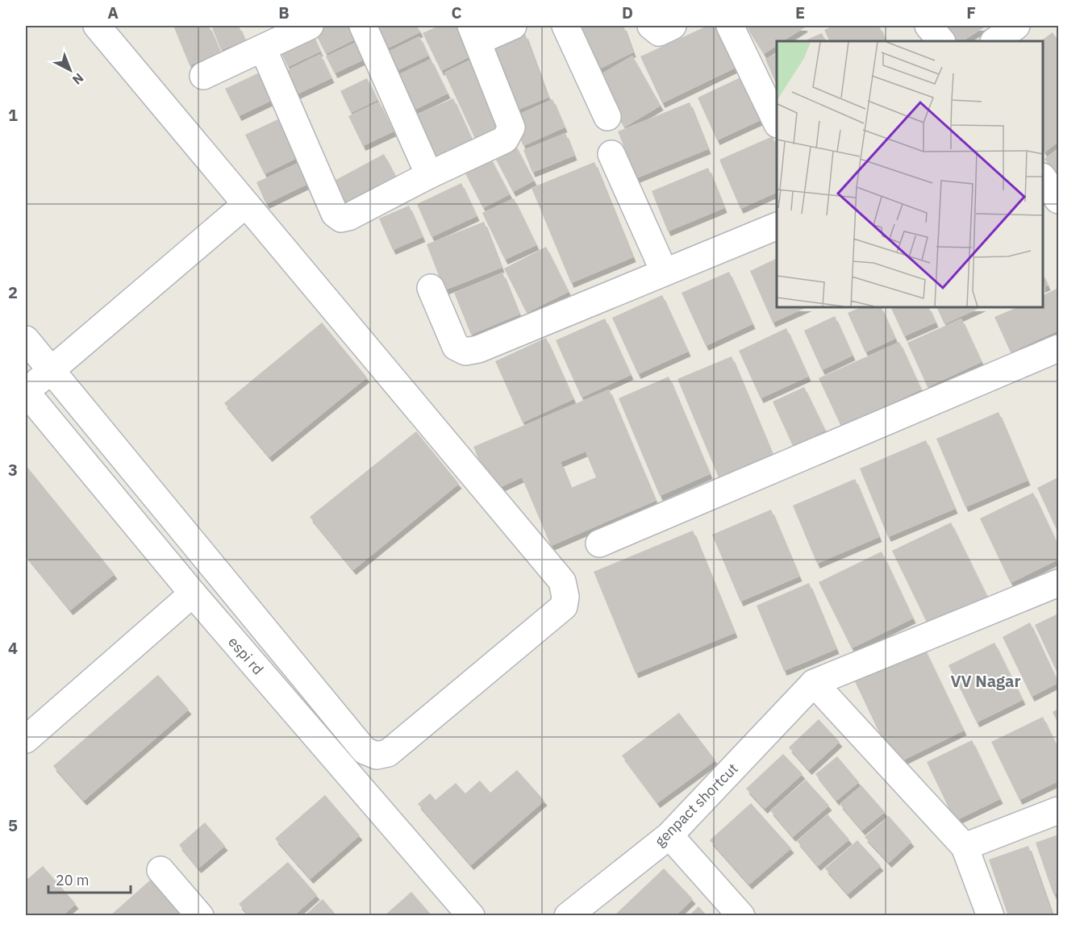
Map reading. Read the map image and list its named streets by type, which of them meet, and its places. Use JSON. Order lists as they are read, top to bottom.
{
  "streets": {
    "street": ["espi rd", "genpact shortcut"]
  },
  "districts": ["VV Nagar"],
  "scale_bar": "20 m",
  "north": "bottom right",
  "grid": {
    "columns": [
      "A",
      "B",
      "C",
      "D",
      "E",
      "F"
    ],
    "rows": [
      "1",
      "2",
      "3",
      "4",
      "5"
    ]
  }
}
